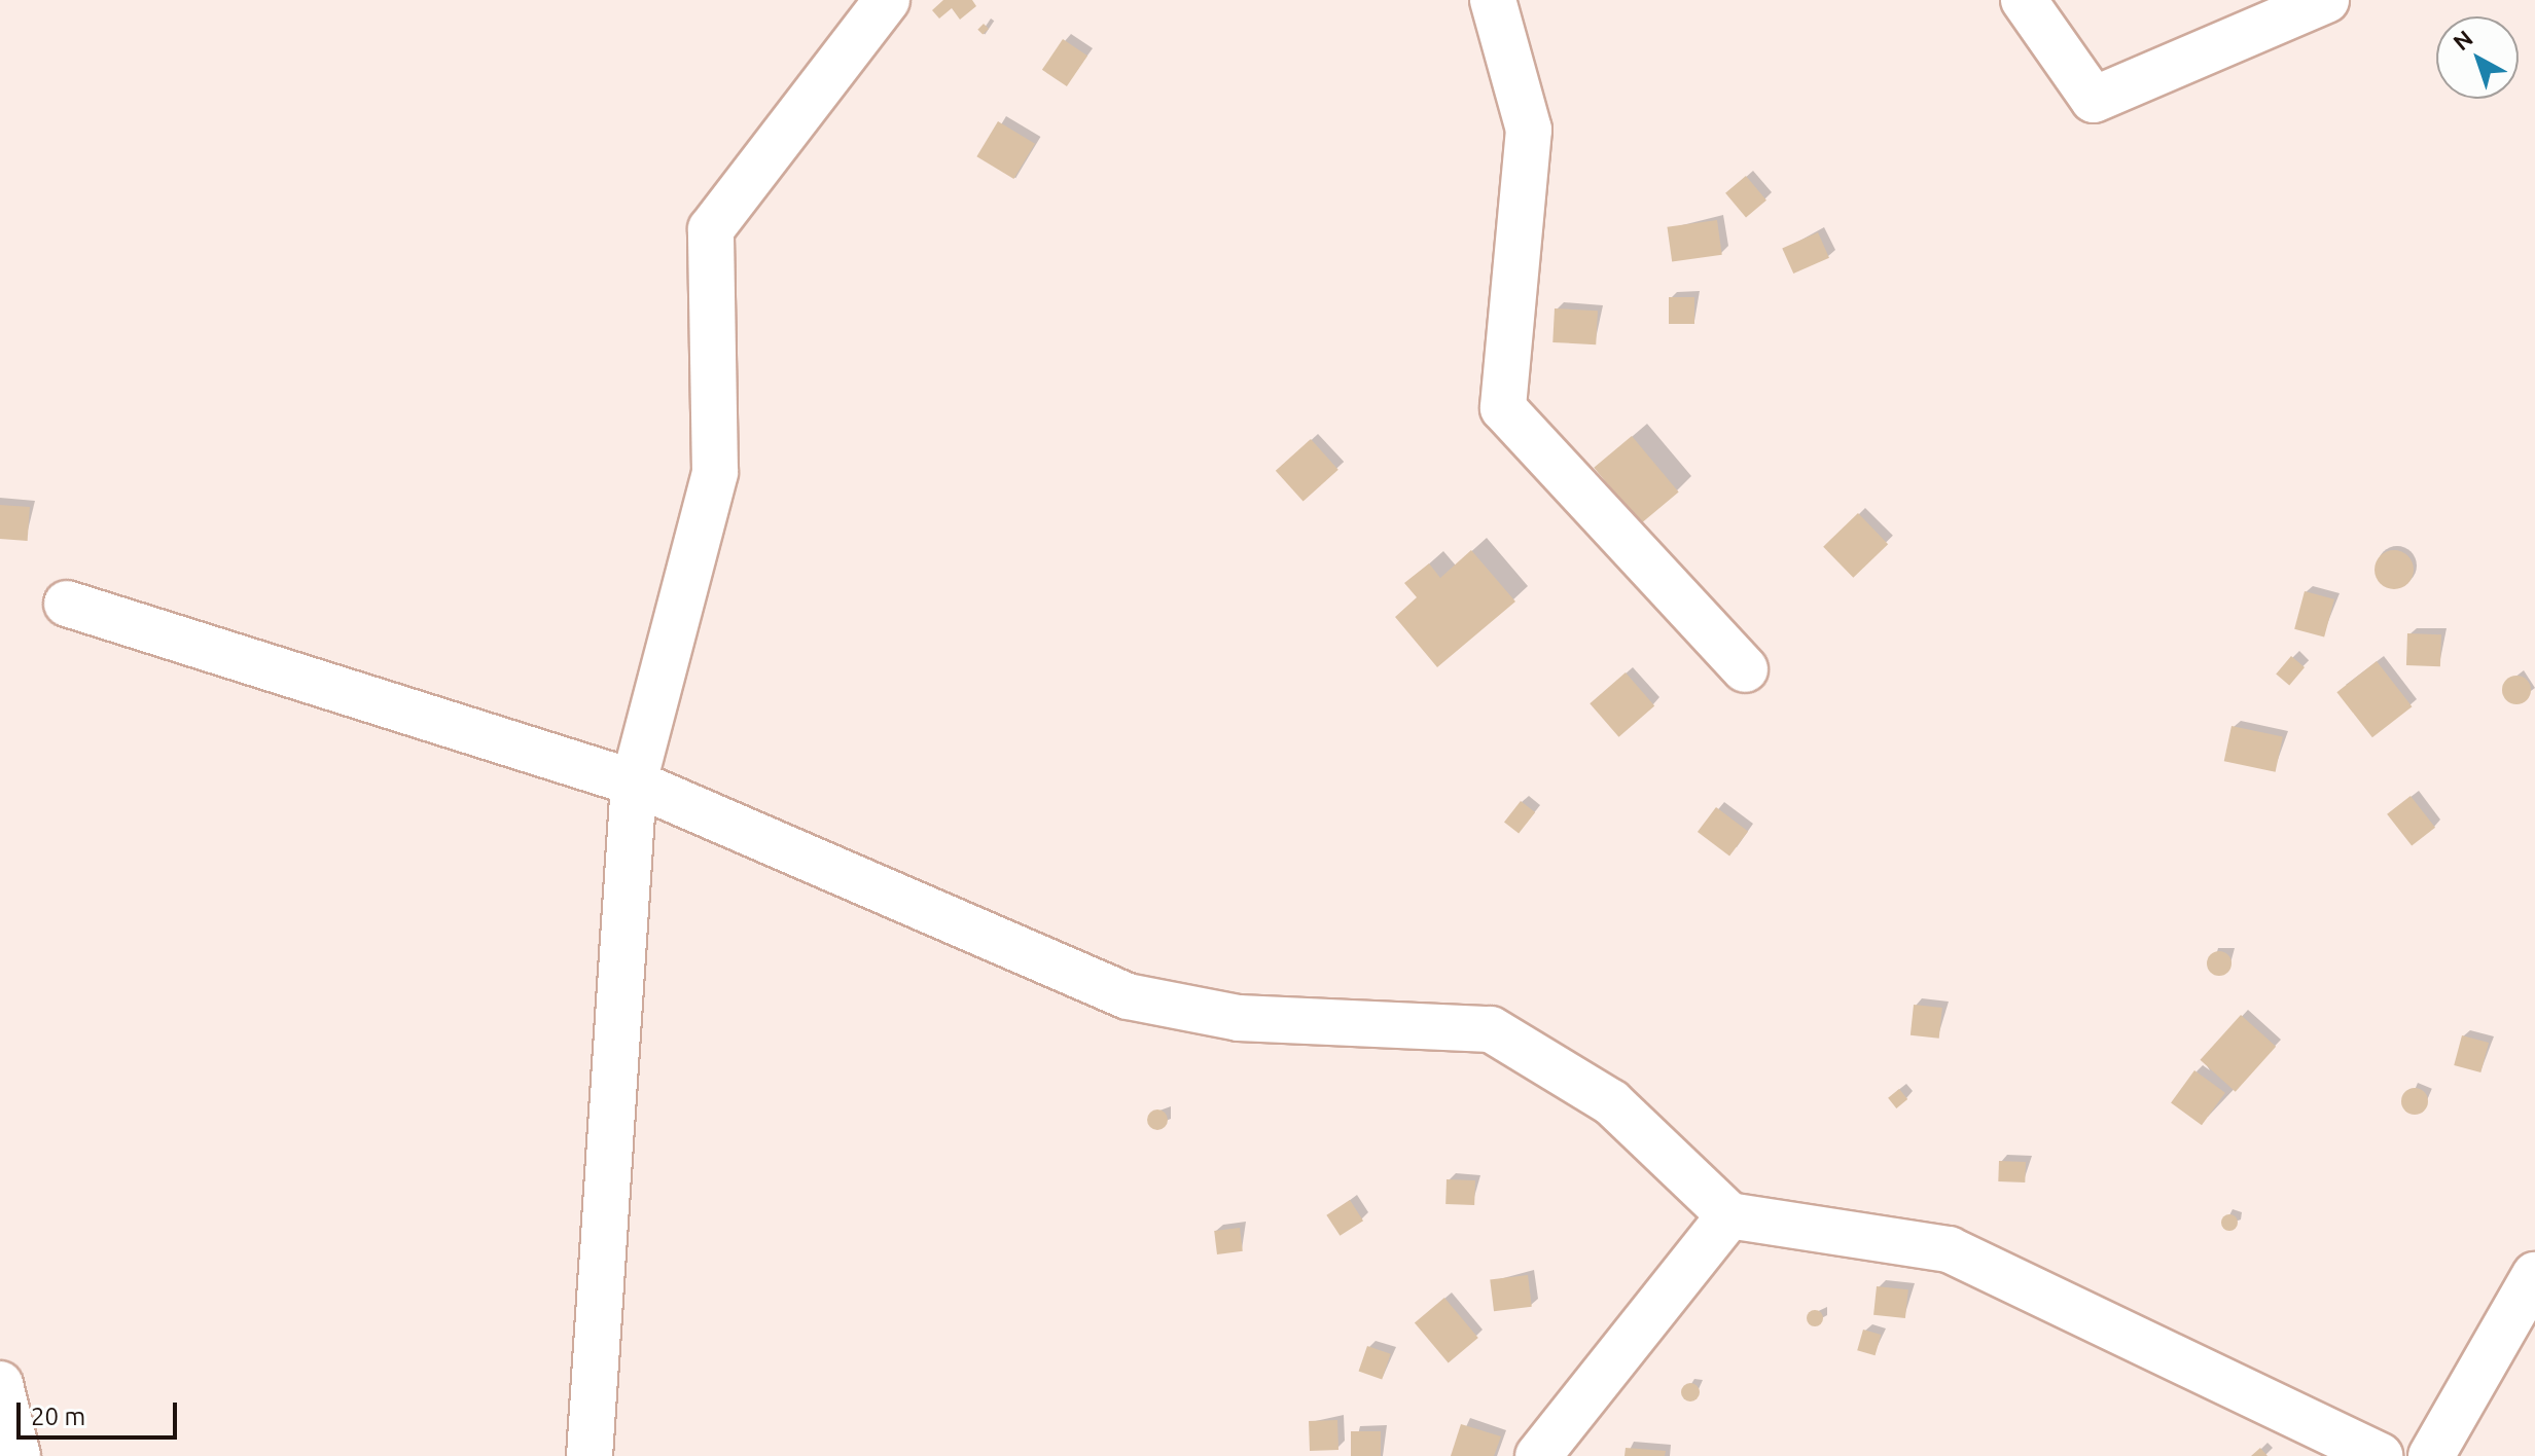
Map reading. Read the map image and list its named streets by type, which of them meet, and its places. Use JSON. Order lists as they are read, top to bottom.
{
  "scale_bar": "20 m",
  "north": "top left"
}
